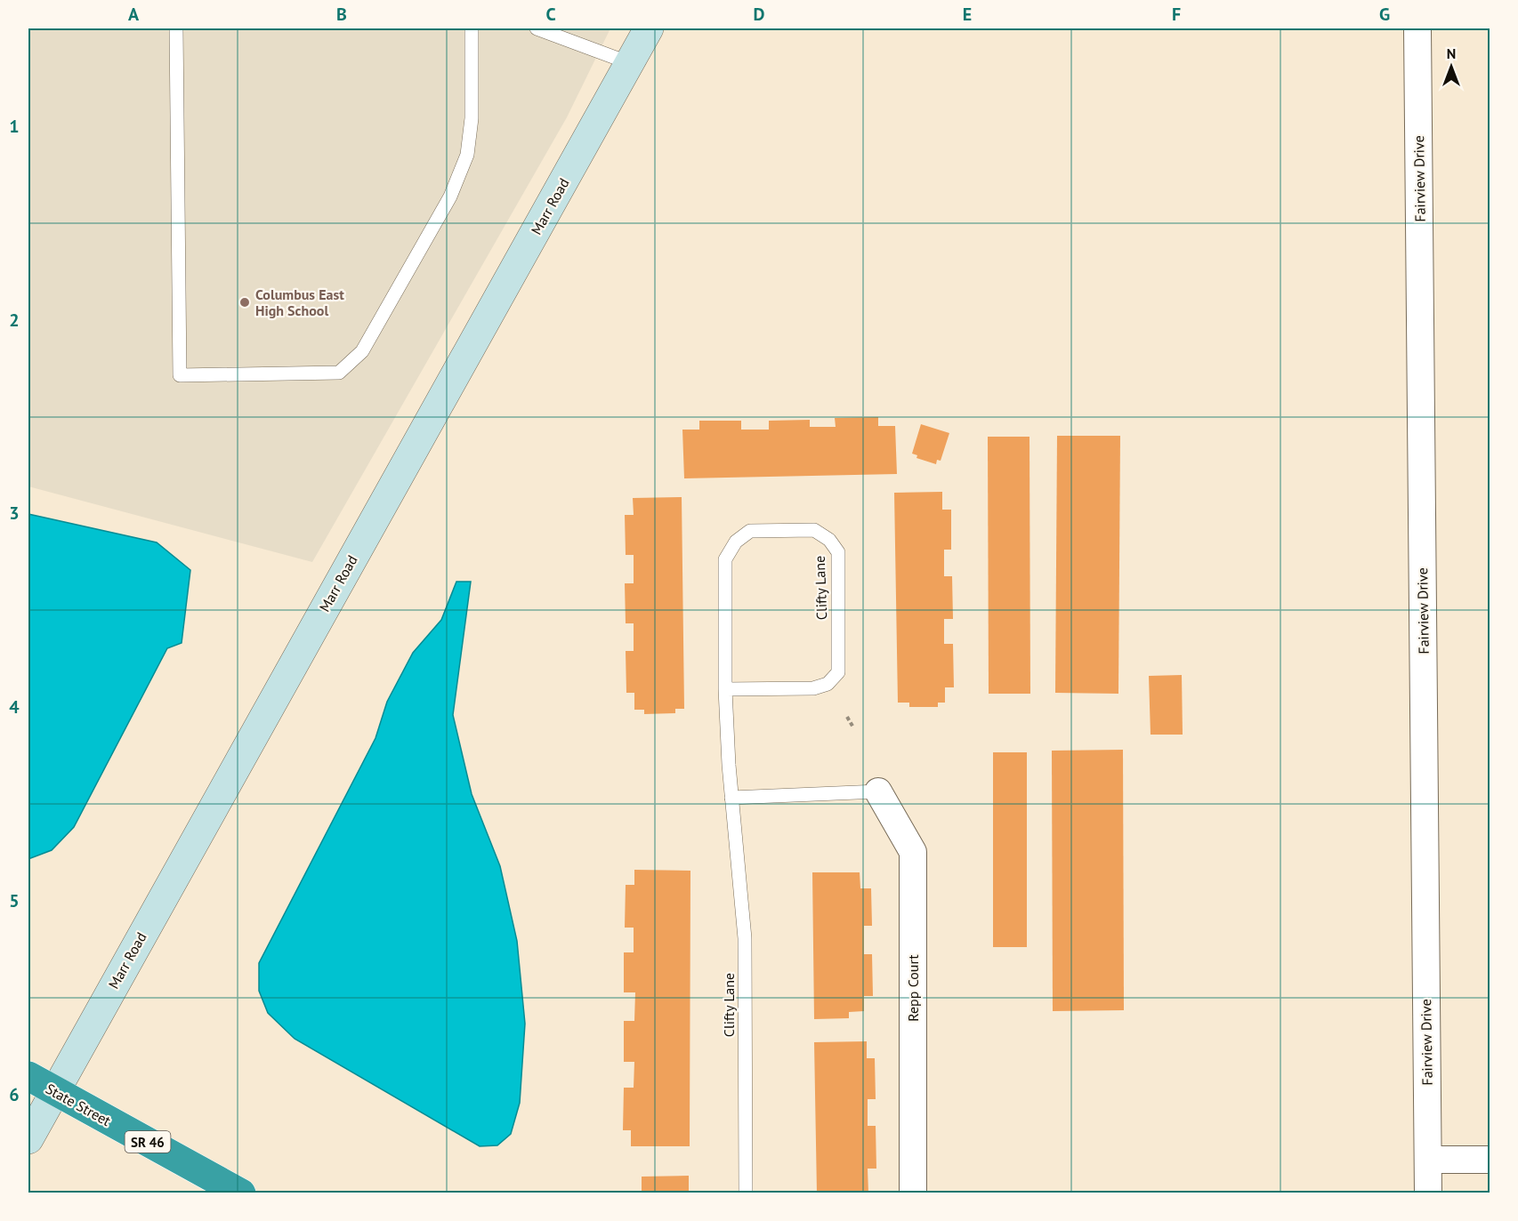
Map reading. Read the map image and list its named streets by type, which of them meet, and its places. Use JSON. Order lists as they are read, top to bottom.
{
  "streets": {
    "highway": ["State Street", "SR 46"],
    "street": ["Fairview Drive", "Marr Road", "Repp Court"],
    "lane": ["Clifty Lane"]
  },
  "crossings": [
    ["Marr Road", "State Street"]
  ],
  "places": ["Columbus East High School"],
  "north": "top",
  "grid": {
    "columns": [
      "A",
      "B",
      "C",
      "D",
      "E",
      "F",
      "G"
    ],
    "rows": [
      "1",
      "2",
      "3",
      "4",
      "5",
      "6"
    ]
  }
}
